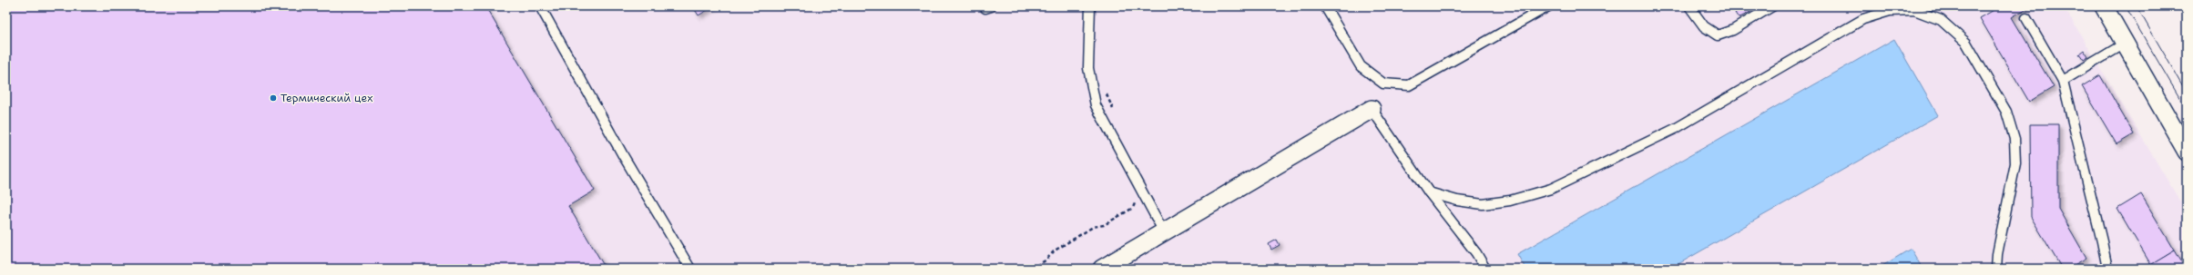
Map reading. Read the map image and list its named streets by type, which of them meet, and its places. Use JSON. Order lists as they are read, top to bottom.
{
  "places": ["Термический цех"]
}
